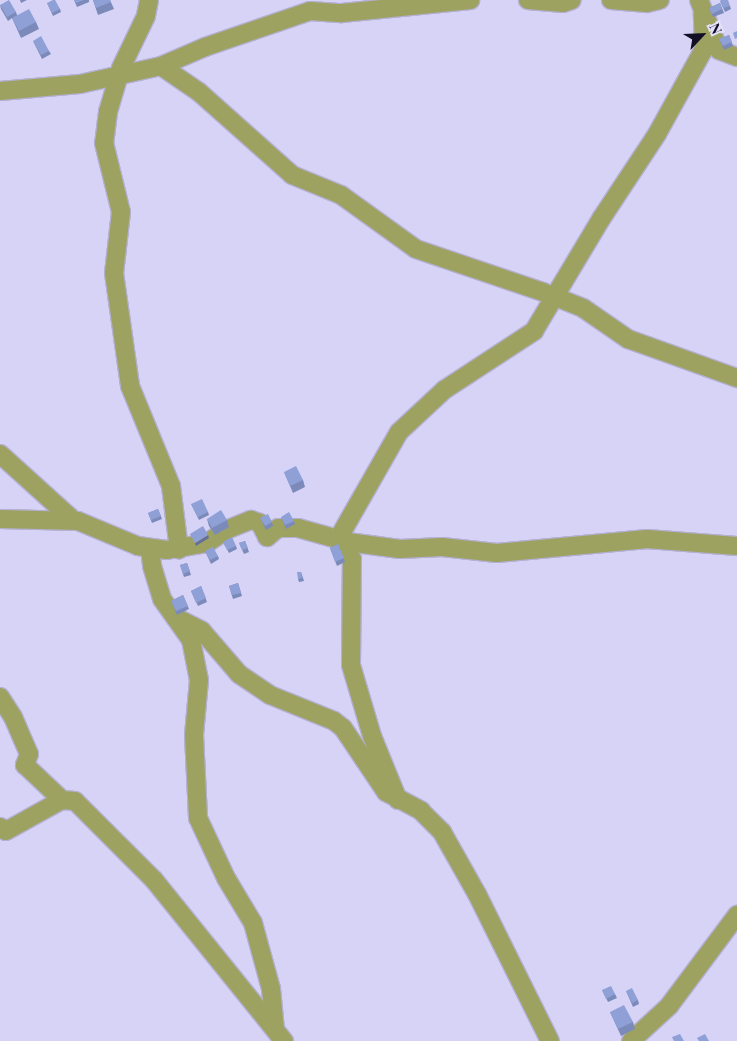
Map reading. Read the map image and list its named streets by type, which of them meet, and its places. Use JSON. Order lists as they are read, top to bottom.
{
  "north": "top right"
}
